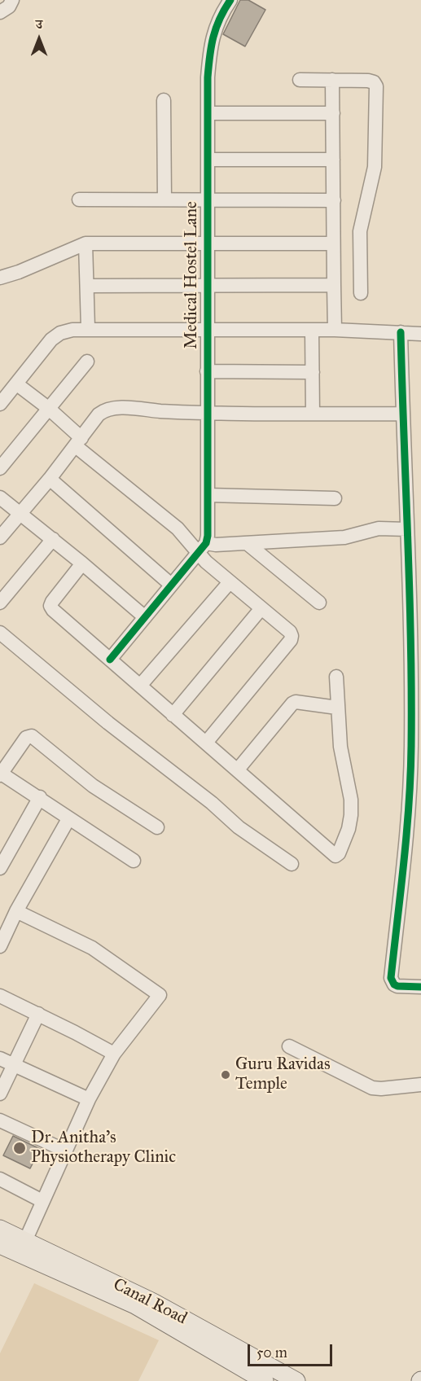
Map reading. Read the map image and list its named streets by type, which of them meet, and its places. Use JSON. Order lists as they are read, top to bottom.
{
  "streets": {
    "main road": ["Canal Road"],
    "street": ["Medical Hostel Lane"]
  },
  "places": ["Guru Ravidas Temple", "Dr. Anitha's Physiotherapy Clinic"],
  "scale_bar": "50 m",
  "north": "top"
}
